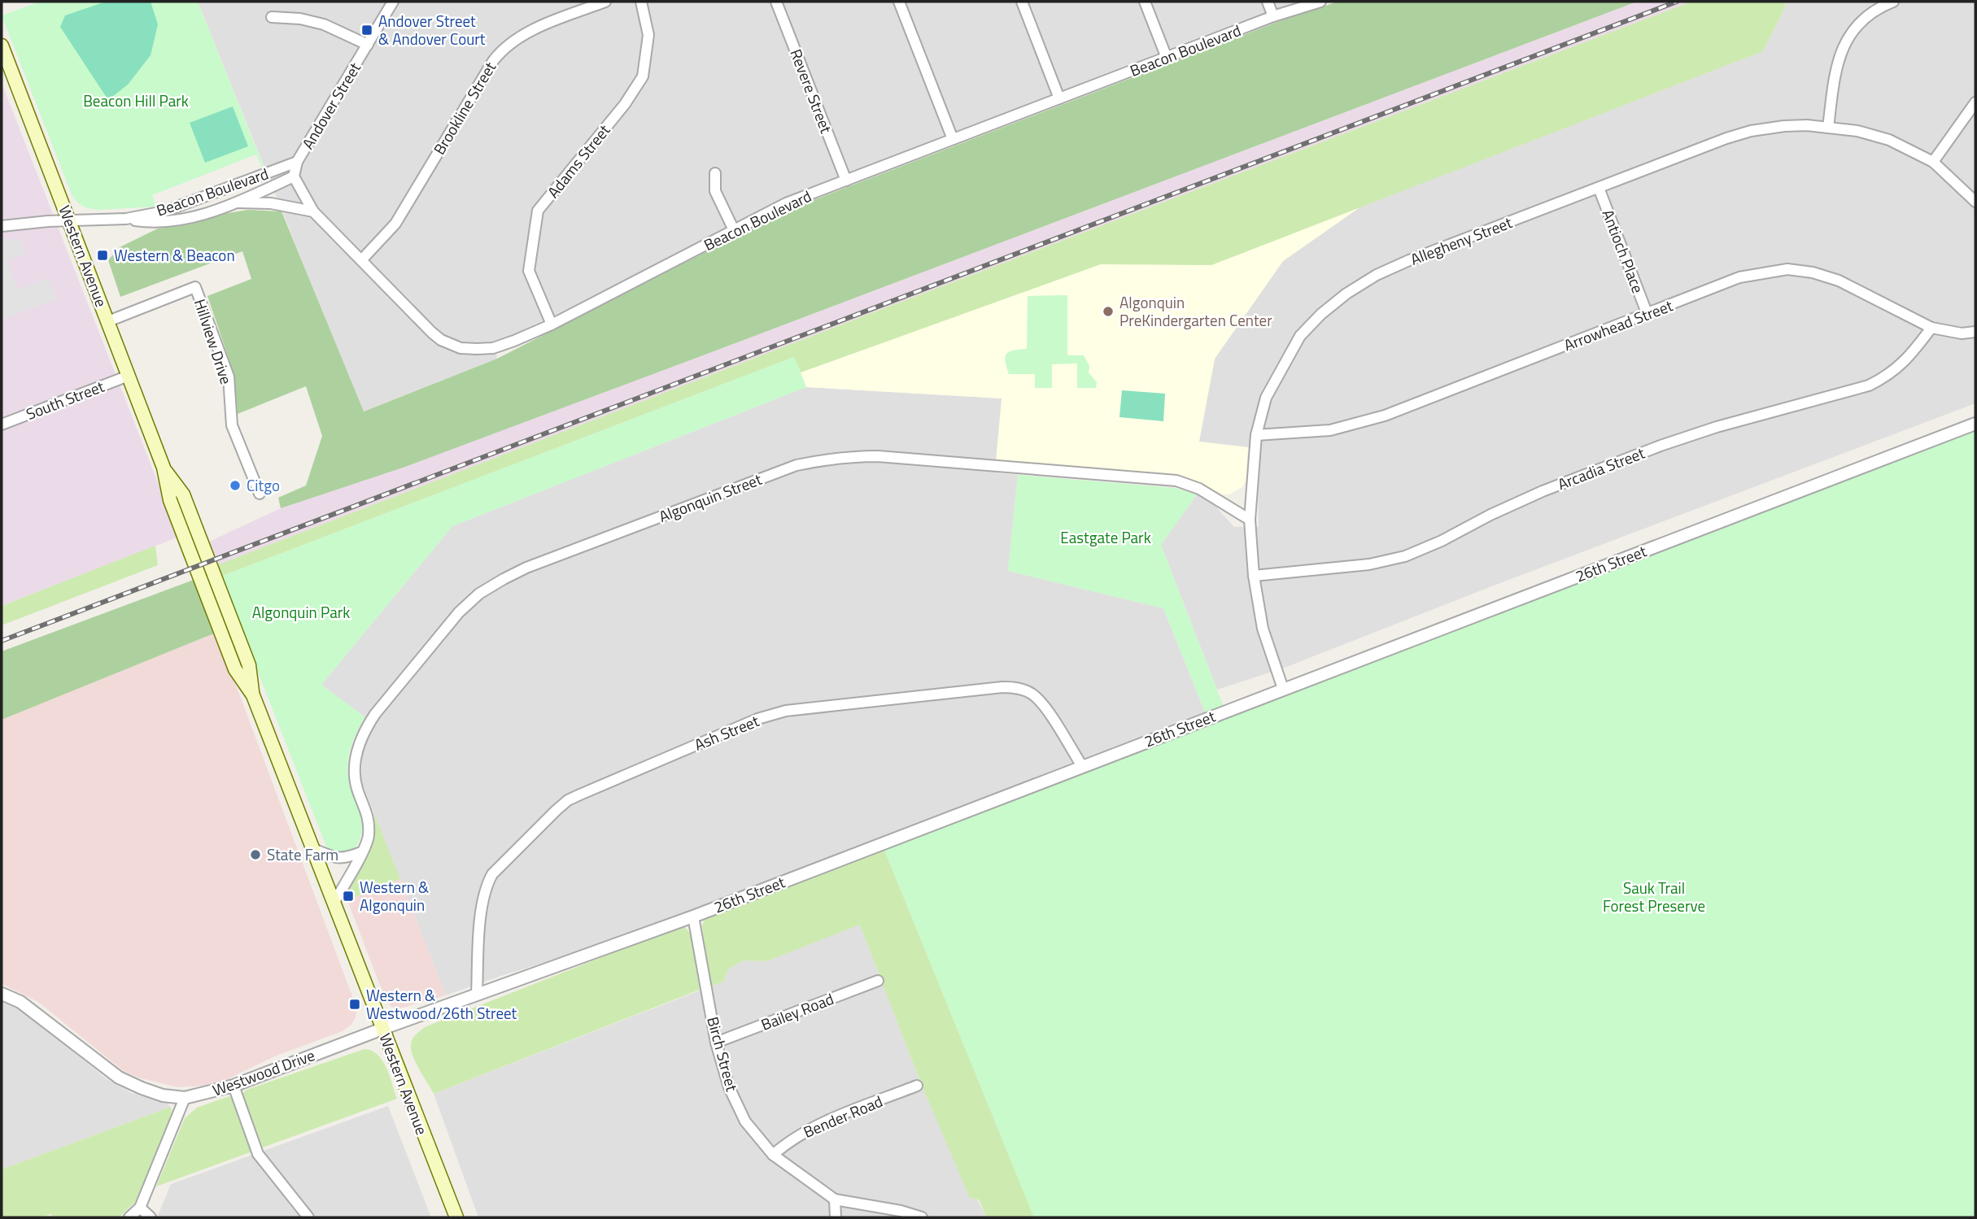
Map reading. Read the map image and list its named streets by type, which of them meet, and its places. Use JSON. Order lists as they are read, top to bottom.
{
  "streets": {
    "main road": ["Western Avenue"],
    "street": [
      "Beacon Boulevard",
      "Revere Street",
      "Andover Street",
      "Brookline Street",
      "Adams Street",
      "Allegheny Street",
      "Antioch Place",
      "Arrowhead Street",
      "Hillview Drive",
      "South Street",
      "Arcadia Street",
      "Algonquin Street",
      "26th Street",
      "Ash Street",
      "Bailey Road",
      "Birch Street",
      "Westwood Drive",
      "Bender Road"
    ]
  },
  "crossings": [
    ["Beacon Boulevard", "Revere Street"],
    ["Beacon Boulevard", "Andover Street"],
    ["Beacon Boulevard", "Brookline Street"],
    ["Beacon Boulevard", "Adams Street"],
    ["Beacon Boulevard", "Western Avenue"],
    ["Allegheny Street", "Antioch Place"],
    ["Allegheny Street", "Arrowhead Street"],
    ["Allegheny Street", "Arcadia Street"],
    ["Allegheny Street", "Algonquin Street"],
    ["Allegheny Street", "26th Street"],
    ["Antioch Place", "Arrowhead Street"],
    ["Western Avenue", "Hillview Drive"],
    ["Western Avenue", "South Street"],
    ["Western Avenue", "Algonquin Street"],
    ["Western Avenue", "26th Street"],
    ["Western Avenue", "Westwood Drive"],
    ["Arrowhead Street", "Arcadia Street"],
    ["26th Street", "Ash Street"],
    ["26th Street", "Birch Street"],
    ["26th Street", "Westwood Drive"],
    ["Bailey Road", "Birch Street"],
    ["Birch Street", "Bender Road"]
  ],
  "parks": [
    "Beacon Hill Park",
    "Eastgate Park",
    "Algonquin Park",
    "Sauk Trail Forest Preserve"
  ],
  "places": {
    "transit": [
      "Andover Street & Andover Court",
      "Western & Beacon",
      "Western & Algonquin",
      "Western & Westwood/26th Street"
    ],
    "other": ["Algonquin PreKindergarten Center", "Citgo", "State Farm"]
  }
}
